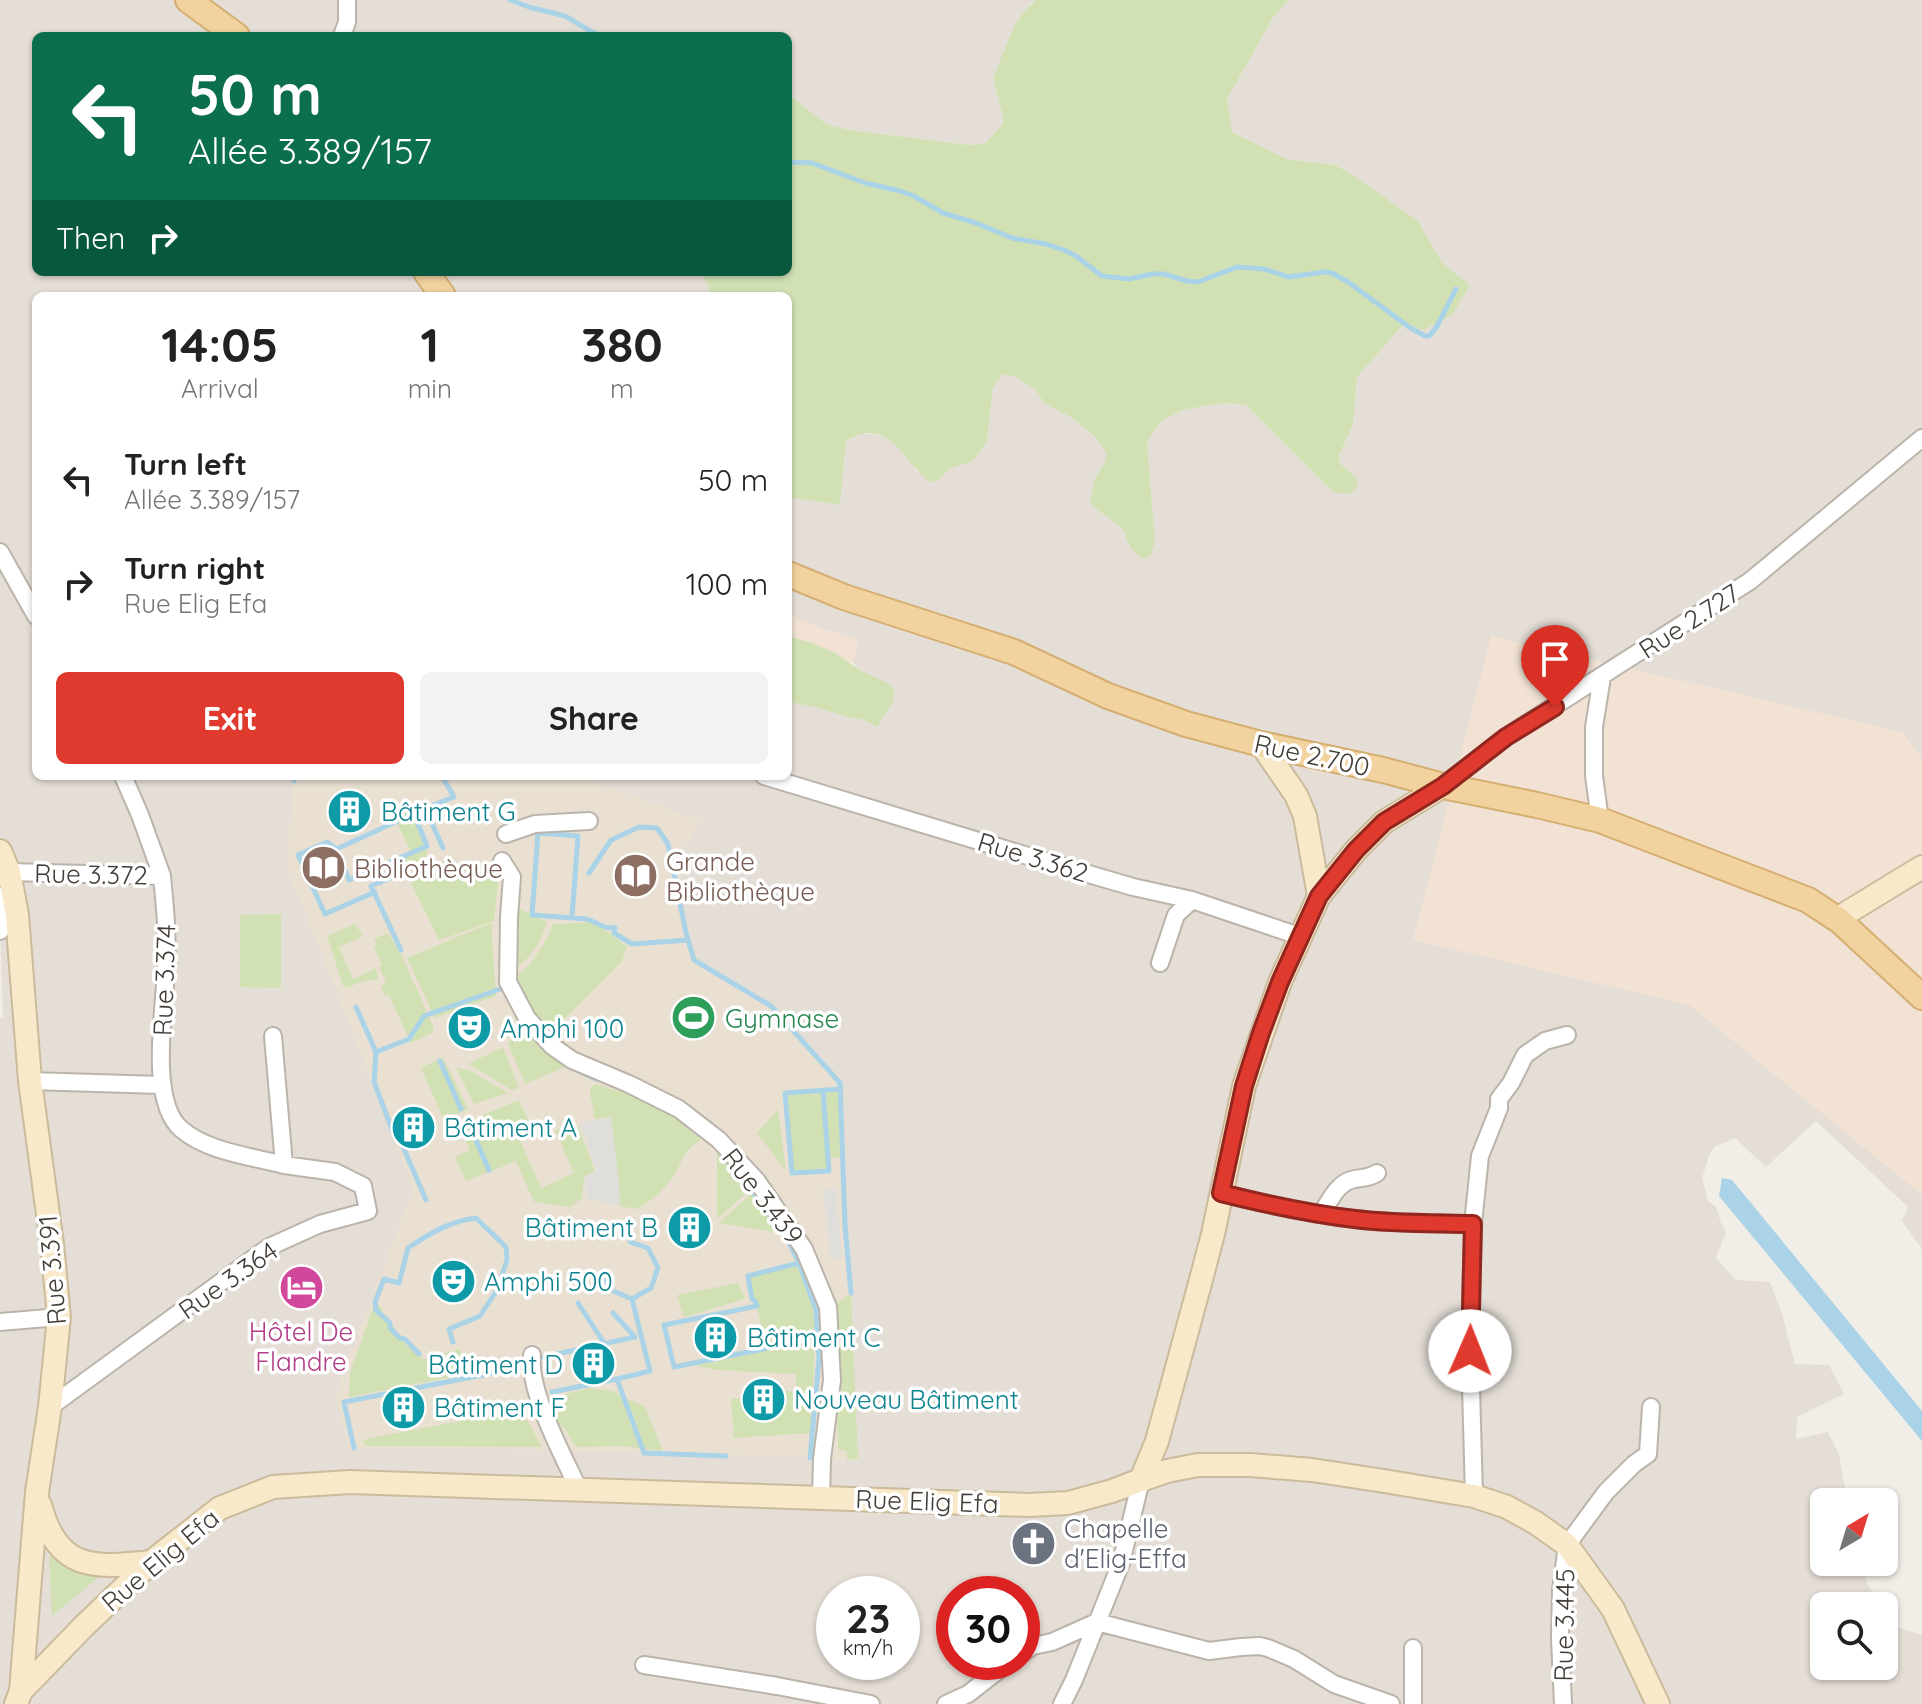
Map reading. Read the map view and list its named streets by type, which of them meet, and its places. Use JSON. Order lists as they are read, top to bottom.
{
  "streets": {
    "main road": ["Rue 2.700", "Rue 3.391", "Rue Elig Efa"],
    "street": [
      "Rue 2.727",
      "Rue 3.362",
      "Rue 3.372",
      "Rue 3.374",
      "Rue 3.439",
      "Rue 3.364",
      "Rue 3.445"
    ]
  },
  "crossings": [
    ["Rue 2.727", "Rue 2.700"],
    ["Rue 3.372", "Rue 3.374"],
    ["Rue 3.372", "Rue 3.391"],
    ["Rue 3.374", "Rue 3.364"],
    ["Rue 3.439", "Rue Elig Efa"],
    ["Rue 3.391", "Rue 3.364"],
    ["Rue 3.391", "Rue Elig Efa"],
    ["Rue Elig Efa", "Rue 3.445"]
  ],
  "places": {
    "building": [
      "Bâtiment G",
      "Bâtiment A",
      "Bâtiment B",
      "Bâtiment C",
      "Bâtiment D",
      "Nouveau Bâtiment",
      "Bâtiment F"
    ],
    "library": ["Bibliothèque", "Grande Bibliothèque"],
    "sports": ["Gymnase"],
    "theatre": ["Amphi 100", "Amphi 500"],
    "hotel": ["Hôtel De Flandre"],
    "church": ["Chapelle d'Elig-Effa"]
  },
  "north": "top right",
  "page": {
    "turn": ["50 m", "Allée 3.389/157"],
    "then": "Then",
    "eta": [
      "14:05",
      "Arrival",
      "1",
      "min",
      "380",
      "m"
    ],
    "list": [
      {
        "name": "Turn left",
        "note": "Allée 3.389/157",
        "value": "50 m"
      },
      {
        "name": "Turn right",
        "note": "Rue Elig Efa",
        "value": "100 m"
      }
    ],
    "buttons": ["Exit", "Share"],
    "speed": "23 km/h",
    "limit": "30"
  }
}
